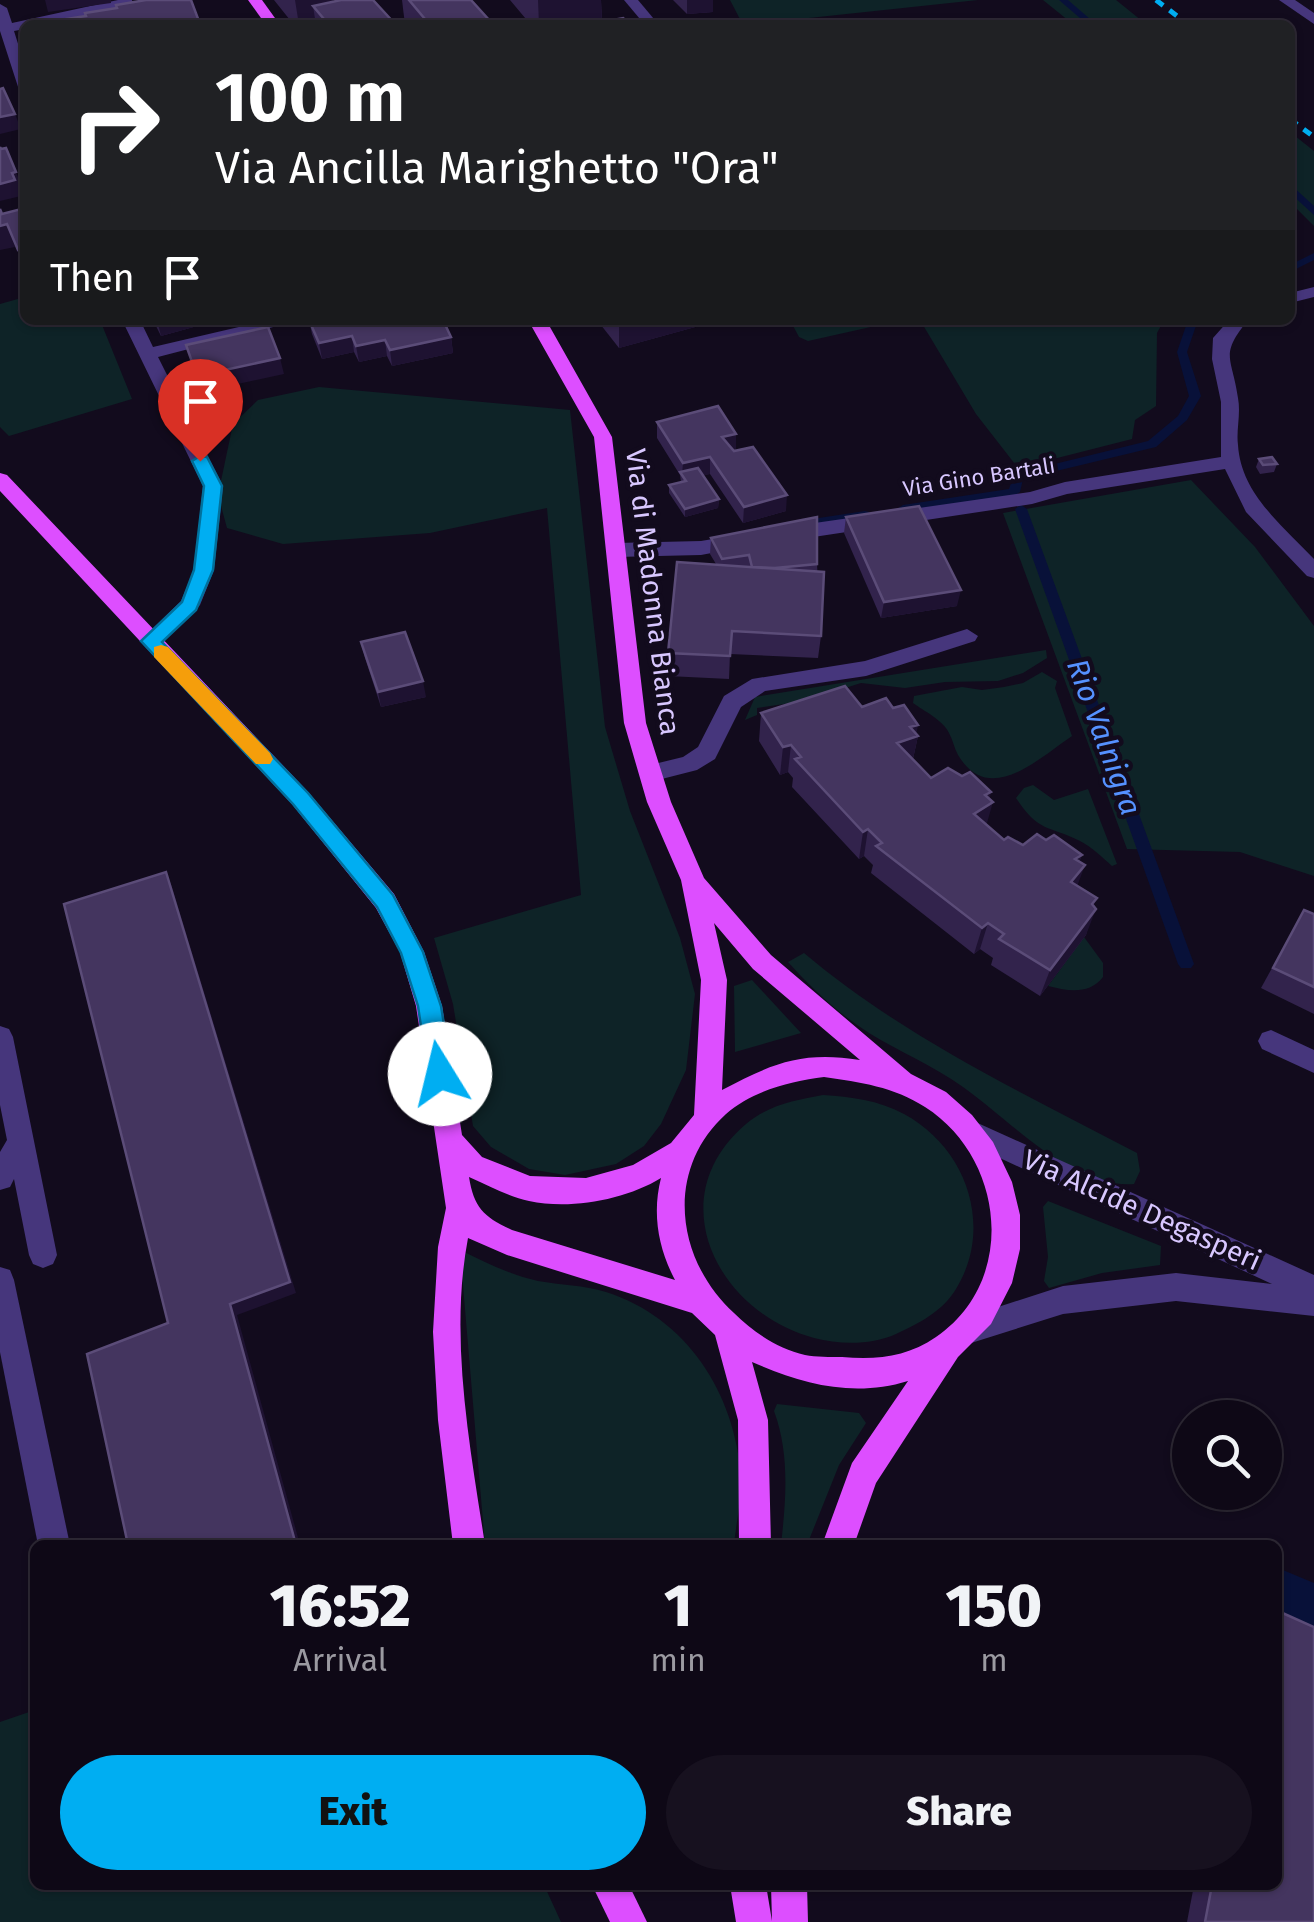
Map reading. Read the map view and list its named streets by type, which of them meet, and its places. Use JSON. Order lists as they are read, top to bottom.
{
  "streets": {
    "main road": ["Via di Madonna Bianca"],
    "street": ["Via Gino Bartali", "Via Alcide Degasperi"]
  },
  "crossings": [
    ["Via Gino Bartali", "Via di Madonna Bianca"],
    ["Via di Madonna Bianca", "Via Alcide Degasperi"]
  ],
  "water": ["Rio Valnigra"],
  "page": {
    "turn": ["100 m", "Via Ancilla Marighetto \"Ora\""],
    "then": "Then",
    "eta": [
      "16:52",
      "Arrival",
      "1",
      "min",
      "150",
      "m"
    ],
    "buttons": ["Exit", "Share"]
  }
}
